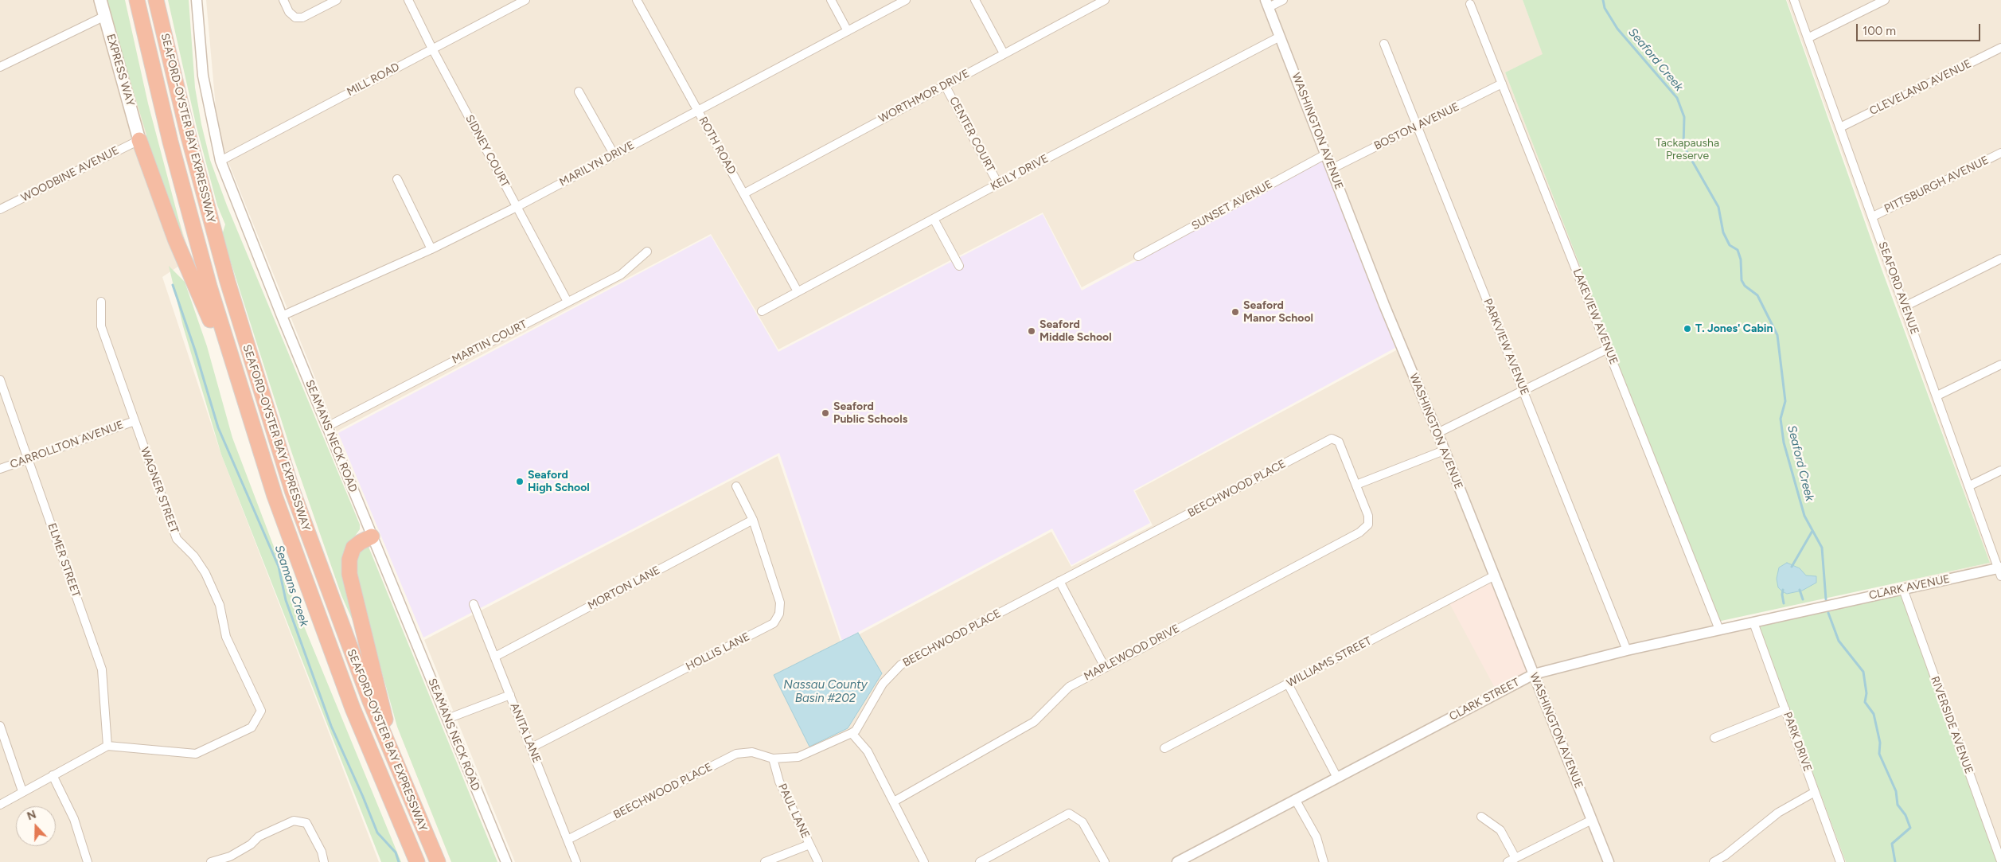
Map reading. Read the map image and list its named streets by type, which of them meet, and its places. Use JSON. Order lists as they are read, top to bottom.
{
  "streets": {
    "highway": ["SEAFORD-OYSTER BAY EXPRESSWAY"],
    "main road": ["EXPRESS WAY"],
    "street": [
      "MILL ROAD",
      "CLEVELAND AVENUE",
      "WORTHMOR DRIVE",
      "BOSTON AVENUE",
      "WASHINGTON AVENUE",
      "CENTER COURT",
      "ROTH ROAD",
      "SIDNEY COURT",
      "MARILYN DRIVE",
      "KEILY DRIVE",
      "WOODBINE AVENUE",
      "PITTSBURGH AVENUE",
      "SUNSET AVENUE",
      "SEAFORD AVENUE",
      "LAKEVIEW AVENUE",
      "MARTIN COURT",
      "PARKVIEW AVENUE",
      "SEAMANS NECK ROAD",
      "CARROLLTON AVENUE",
      "BEECHWOOD PLACE",
      "WAGNER STREET",
      "ELMER STREET",
      "CLARK AVENUE",
      "MORTON LANE",
      "HOLLIS LANE",
      "MAPLEWOOD DRIVE",
      "WILLIAMS STREET",
      "CLARK STREET",
      "RIVERSIDE AVENUE",
      "ANITA LANE",
      "PARK DRIVE",
      "PAUL LANE"
    ]
  },
  "crossings": [
    ["EXPRESS WAY", "WOODBINE AVENUE"],
    ["MILL ROAD", "SIDNEY COURT"],
    ["MILL ROAD", "SEAMANS NECK ROAD"],
    ["CLEVELAND AVENUE", "SEAFORD AVENUE"],
    ["WORTHMOR DRIVE", "CENTER COURT"],
    ["WORTHMOR DRIVE", "ROTH ROAD"],
    ["BOSTON AVENUE", "WASHINGTON AVENUE"],
    ["BOSTON AVENUE", "LAKEVIEW AVENUE"],
    ["BOSTON AVENUE", "PARKVIEW AVENUE"],
    ["WASHINGTON AVENUE", "KEILY DRIVE"],
    ["WASHINGTON AVENUE", "SUNSET AVENUE"],
    ["WASHINGTON AVENUE", "WILLIAMS STREET"],
    ["WASHINGTON AVENUE", "CLARK STREET"],
    ["CENTER COURT", "KEILY DRIVE"],
    ["ROTH ROAD", "MARILYN DRIVE"],
    ["ROTH ROAD", "KEILY DRIVE"],
    ["SIDNEY COURT", "MARILYN DRIVE"],
    ["SIDNEY COURT", "MARTIN COURT"],
    ["MARILYN DRIVE", "SEAMANS NECK ROAD"],
    ["PITTSBURGH AVENUE", "SEAFORD AVENUE"],
    ["SEAFORD AVENUE", "CLARK AVENUE"],
    ["LAKEVIEW AVENUE", "CLARK STREET"],
    ["MARTIN COURT", "SEAMANS NECK ROAD"],
    ["PARKVIEW AVENUE", "CLARK STREET"],
    ["CARROLLTON AVENUE", "WAGNER STREET"],
    ["CARROLLTON AVENUE", "ELMER STREET"],
    ["BEECHWOOD PLACE", "MAPLEWOOD DRIVE"],
    ["BEECHWOOD PLACE", "ANITA LANE"],
    ["BEECHWOOD PLACE", "PAUL LANE"],
    ["WAGNER STREET", "ELMER STREET"],
    ["CLARK AVENUE", "CLARK STREET"],
    ["CLARK AVENUE", "RIVERSIDE AVENUE"],
    ["MORTON LANE", "HOLLIS LANE"],
    ["MORTON LANE", "ANITA LANE"],
    ["HOLLIS LANE", "ANITA LANE"],
    ["CLARK STREET", "PARK DRIVE"]
  ],
  "water": ["Seaford Creek", "Seamans Creek", "Nassau County Basin #202"],
  "parks": ["Tackapausha Preserve"],
  "places": [
    "Seaford Manor School",
    "T. Jones' Cabin",
    "Seaford Middle School",
    "Seaford Public Schools",
    "Seaford High School"
  ],
  "scale_bar": "100 m",
  "north": "top"
}
